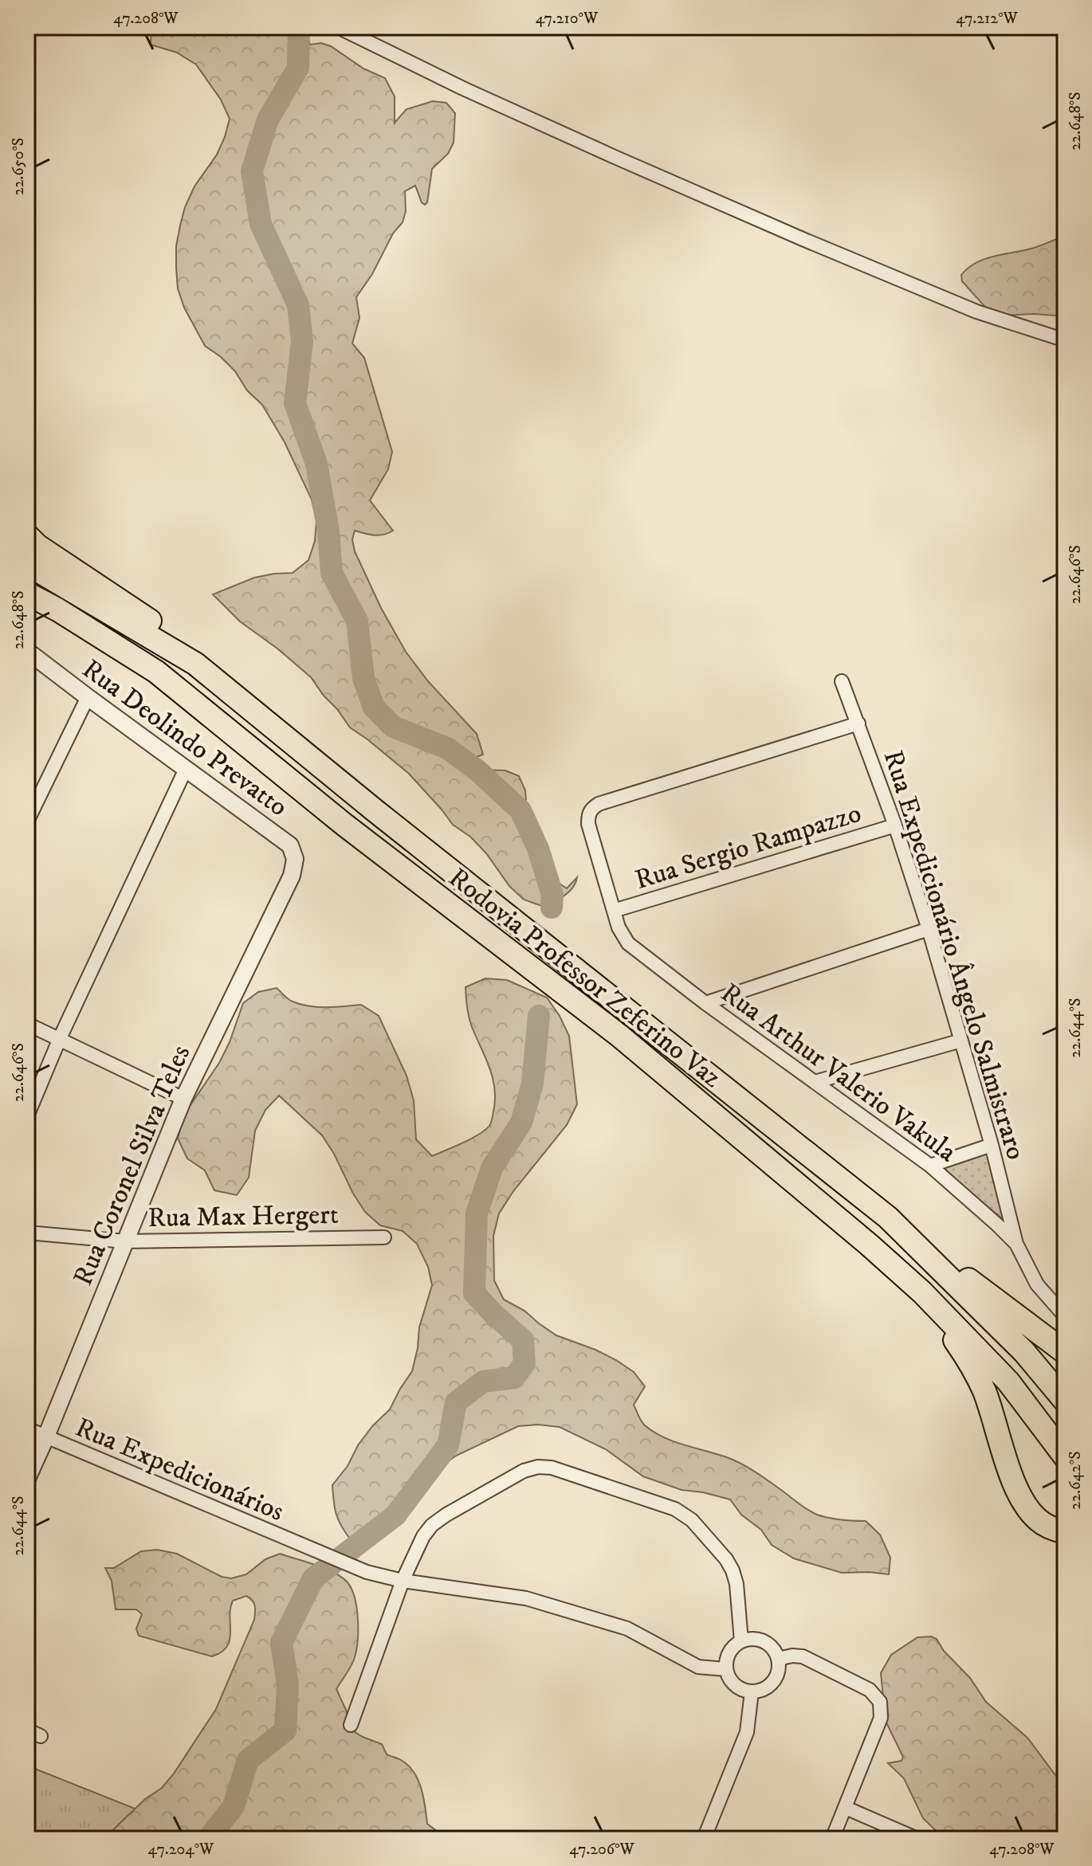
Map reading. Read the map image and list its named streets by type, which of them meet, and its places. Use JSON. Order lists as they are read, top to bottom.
{
  "streets": {
    "highway": ["Rodovia Professor Zeferino Vaz"],
    "street": [
      "Rua Deolindo Prevatto",
      "Rua Sergio Rampazzo",
      "Rua Expedicionário Ângelo Salmistraro",
      "Rua Arthur Valerio Vakula",
      "Rua Coronel Silva Teles",
      "Rua Max Hergert",
      "Rua Expedicionários"
    ]
  },
  "crossings": [
    ["Rua Deolindo Prevatto", "Rua Coronel Silva Teles"],
    ["Rua Sergio Rampazzo", "Rua Expedicionário Ângelo Salmistraro"],
    ["Rua Sergio Rampazzo", "Rua Arthur Valerio Vakula"],
    ["Rua Expedicionário Ângelo Salmistraro", "Rua Arthur Valerio Vakula"],
    ["Rua Coronel Silva Teles", "Rua Max Hergert"],
    ["Rua Coronel Silva Teles", "Rua Expedicionários"]
  ],
  "coordinates": [
    "47.208°W",
    "47.210°W",
    "47.212°W",
    "22.648°S",
    "22.650°S",
    "22.646°S",
    "22.644°S",
    "22.642°S",
    "47.204°W",
    "47.206°W"
  ]
}
